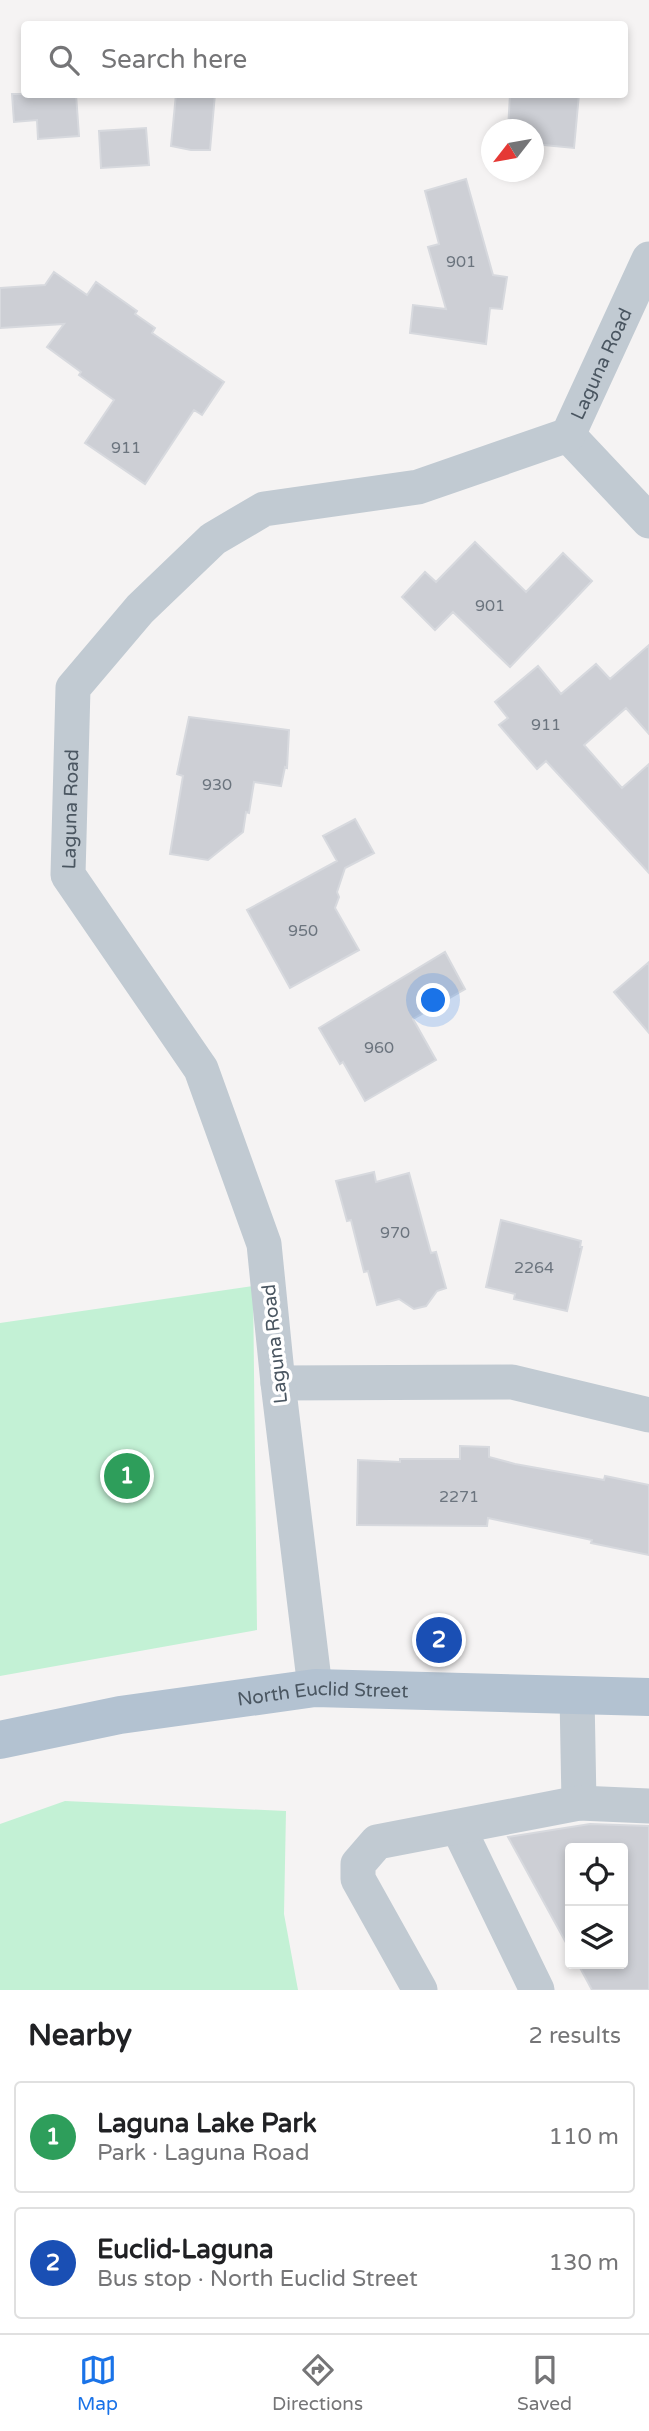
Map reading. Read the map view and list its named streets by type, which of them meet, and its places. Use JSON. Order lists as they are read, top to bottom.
{
  "streets": {
    "main road": ["North Euclid Street"],
    "street": ["Laguna Road"]
  },
  "crossings": [
    ["Laguna Road", "North Euclid Street"]
  ],
  "house_numbers": [
    "901",
    "911",
    "901",
    "911",
    "930",
    "950",
    "960",
    "970",
    "2264",
    "2271"
  ],
  "north": "bottom left",
  "page": {
    "search": "Search here",
    "pins": ["1", "2"],
    "heading": ["Nearby", "2 results"],
    "list": [
      {
        "mark": "1",
        "name": "Laguna Lake Park",
        "note": "Park · Laguna Road",
        "value": "110 m"
      },
      {
        "mark": "2",
        "name": "Euclid-Laguna",
        "note": "Bus stop · North Euclid Street",
        "value": "130 m"
      }
    ],
    "nav": ["Map", "Directions", "Saved"]
  }
}
